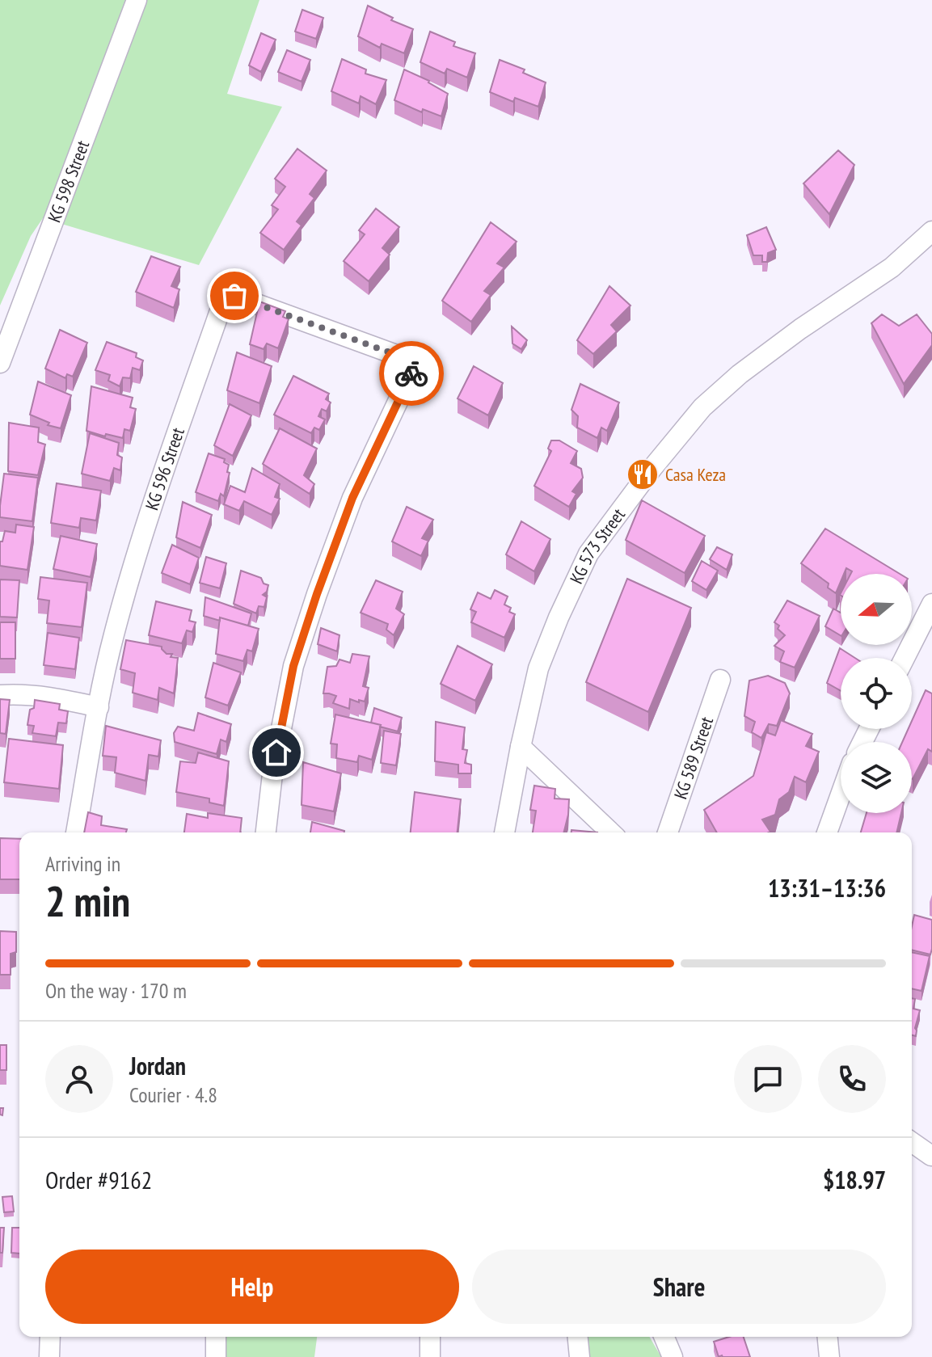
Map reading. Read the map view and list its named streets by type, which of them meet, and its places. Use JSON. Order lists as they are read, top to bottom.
{
  "streets": {
    "street": [
      "KG 598 Street",
      "KG 596 Street",
      "KG 573 Street",
      "KG 589 Street"
    ]
  },
  "places": {
    "restaurant": ["Casa Keza"]
  },
  "north": "left",
  "page": {
    "heading": ["2 min", "Arriving in", "13:31–13:36"],
    "panel": [
      "Jordan",
      "Courier · 4.8",
      "Order #9162",
      "$18.97"
    ],
    "bar": "On the way · 170 m",
    "buttons": ["Help", "Share"]
  }
}
